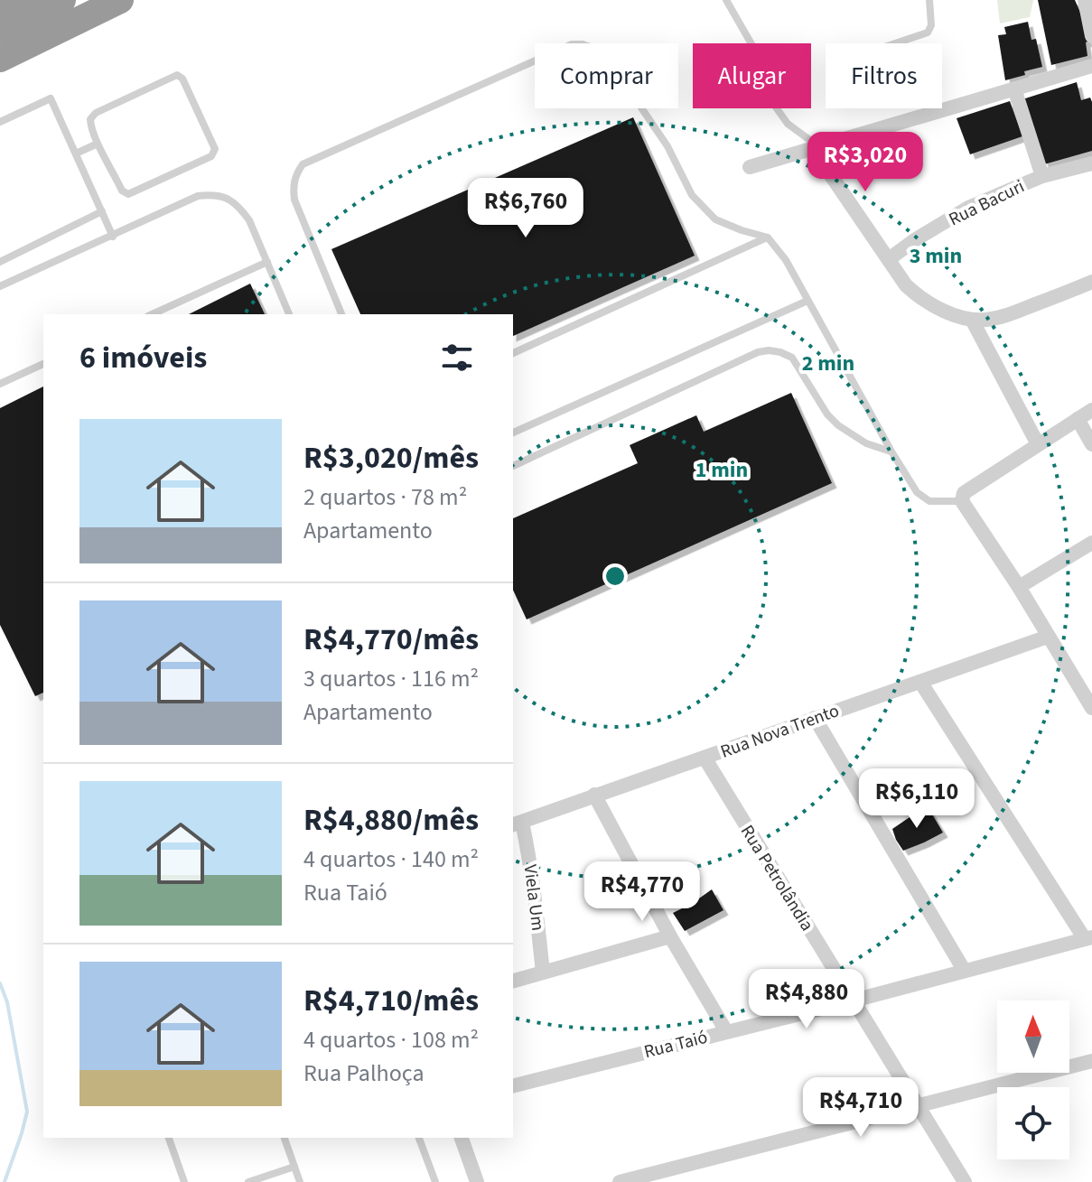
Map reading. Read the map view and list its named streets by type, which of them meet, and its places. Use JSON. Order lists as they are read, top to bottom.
{
  "streets": {
    "street": [
      "Rua Bacuri",
      "Rua Nova Trento",
      "Rua Petrolândia",
      "Viela Um",
      "Rua Taió"
    ]
  },
  "crossings": [
    ["Rua Nova Trento", "Rua Petrolândia"],
    ["Rua Nova Trento", "Viela Um"],
    ["Rua Petrolândia", "Rua Taió"]
  ],
  "north": "top",
  "page": {
    "chip": ["Comprar", "Alugar", "Filtros"],
    "price": [
      "R$3,020",
      "R$6,760",
      "R$6,110",
      "R$4,770",
      "R$4,880",
      "R$4,710"
    ],
    "heading": "6 imóveis",
    "list": [
      {
        "name": "R$3,020/mês",
        "note": "2 quartos · 78 m² · Apartamento"
      },
      {
        "name": "R$4,770/mês",
        "note": "3 quartos · 116 m² · Apartamento"
      },
      {
        "name": "R$4,880/mês",
        "note": "4 quartos · 140 m² · Rua Taió"
      },
      {
        "name": "R$4,710/mês",
        "note": "4 quartos · 108 m² · Rua Palhoça"
      }
    ]
  },
  "rings": ["3 min", "2 min", "1 min"]
}
